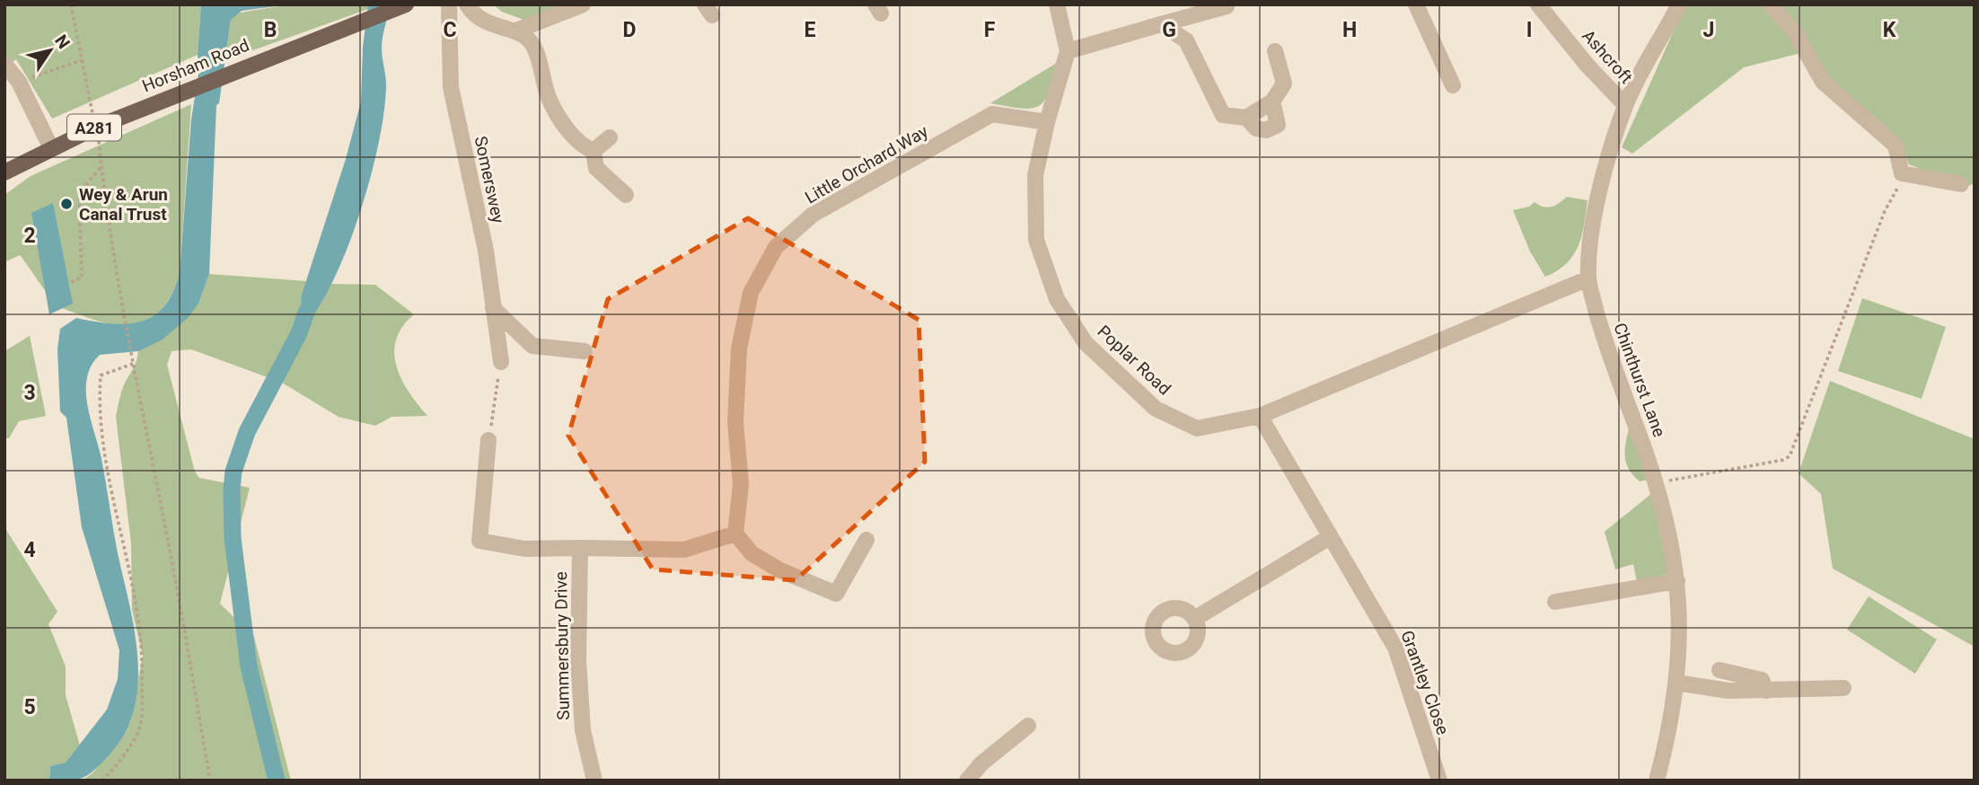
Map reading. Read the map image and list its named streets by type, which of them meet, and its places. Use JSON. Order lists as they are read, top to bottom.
{
  "streets": {
    "main road": ["Horsham Road", "A281"],
    "street": [
      "Ashcroft",
      "Little Orchard Way",
      "Somerswey",
      "Poplar Road",
      "Chinthurst Lane",
      "Summersbury Drive",
      "Grantley Close"
    ]
  },
  "crossings": [
    ["Ashcroft", "Chinthurst Lane"],
    ["Little Orchard Way", "Poplar Road"],
    ["Little Orchard Way", "Summersbury Drive"],
    ["Poplar Road", "Chinthurst Lane"],
    ["Poplar Road", "Grantley Close"]
  ],
  "places": ["Wey & Arun Canal Trust"],
  "north": "top right",
  "grid": {
    "columns": [
      "B",
      "C",
      "D",
      "E",
      "F",
      "G",
      "H",
      "I",
      "J",
      "K"
    ],
    "rows": [
      "2",
      "3",
      "4",
      "5"
    ]
  }
}
